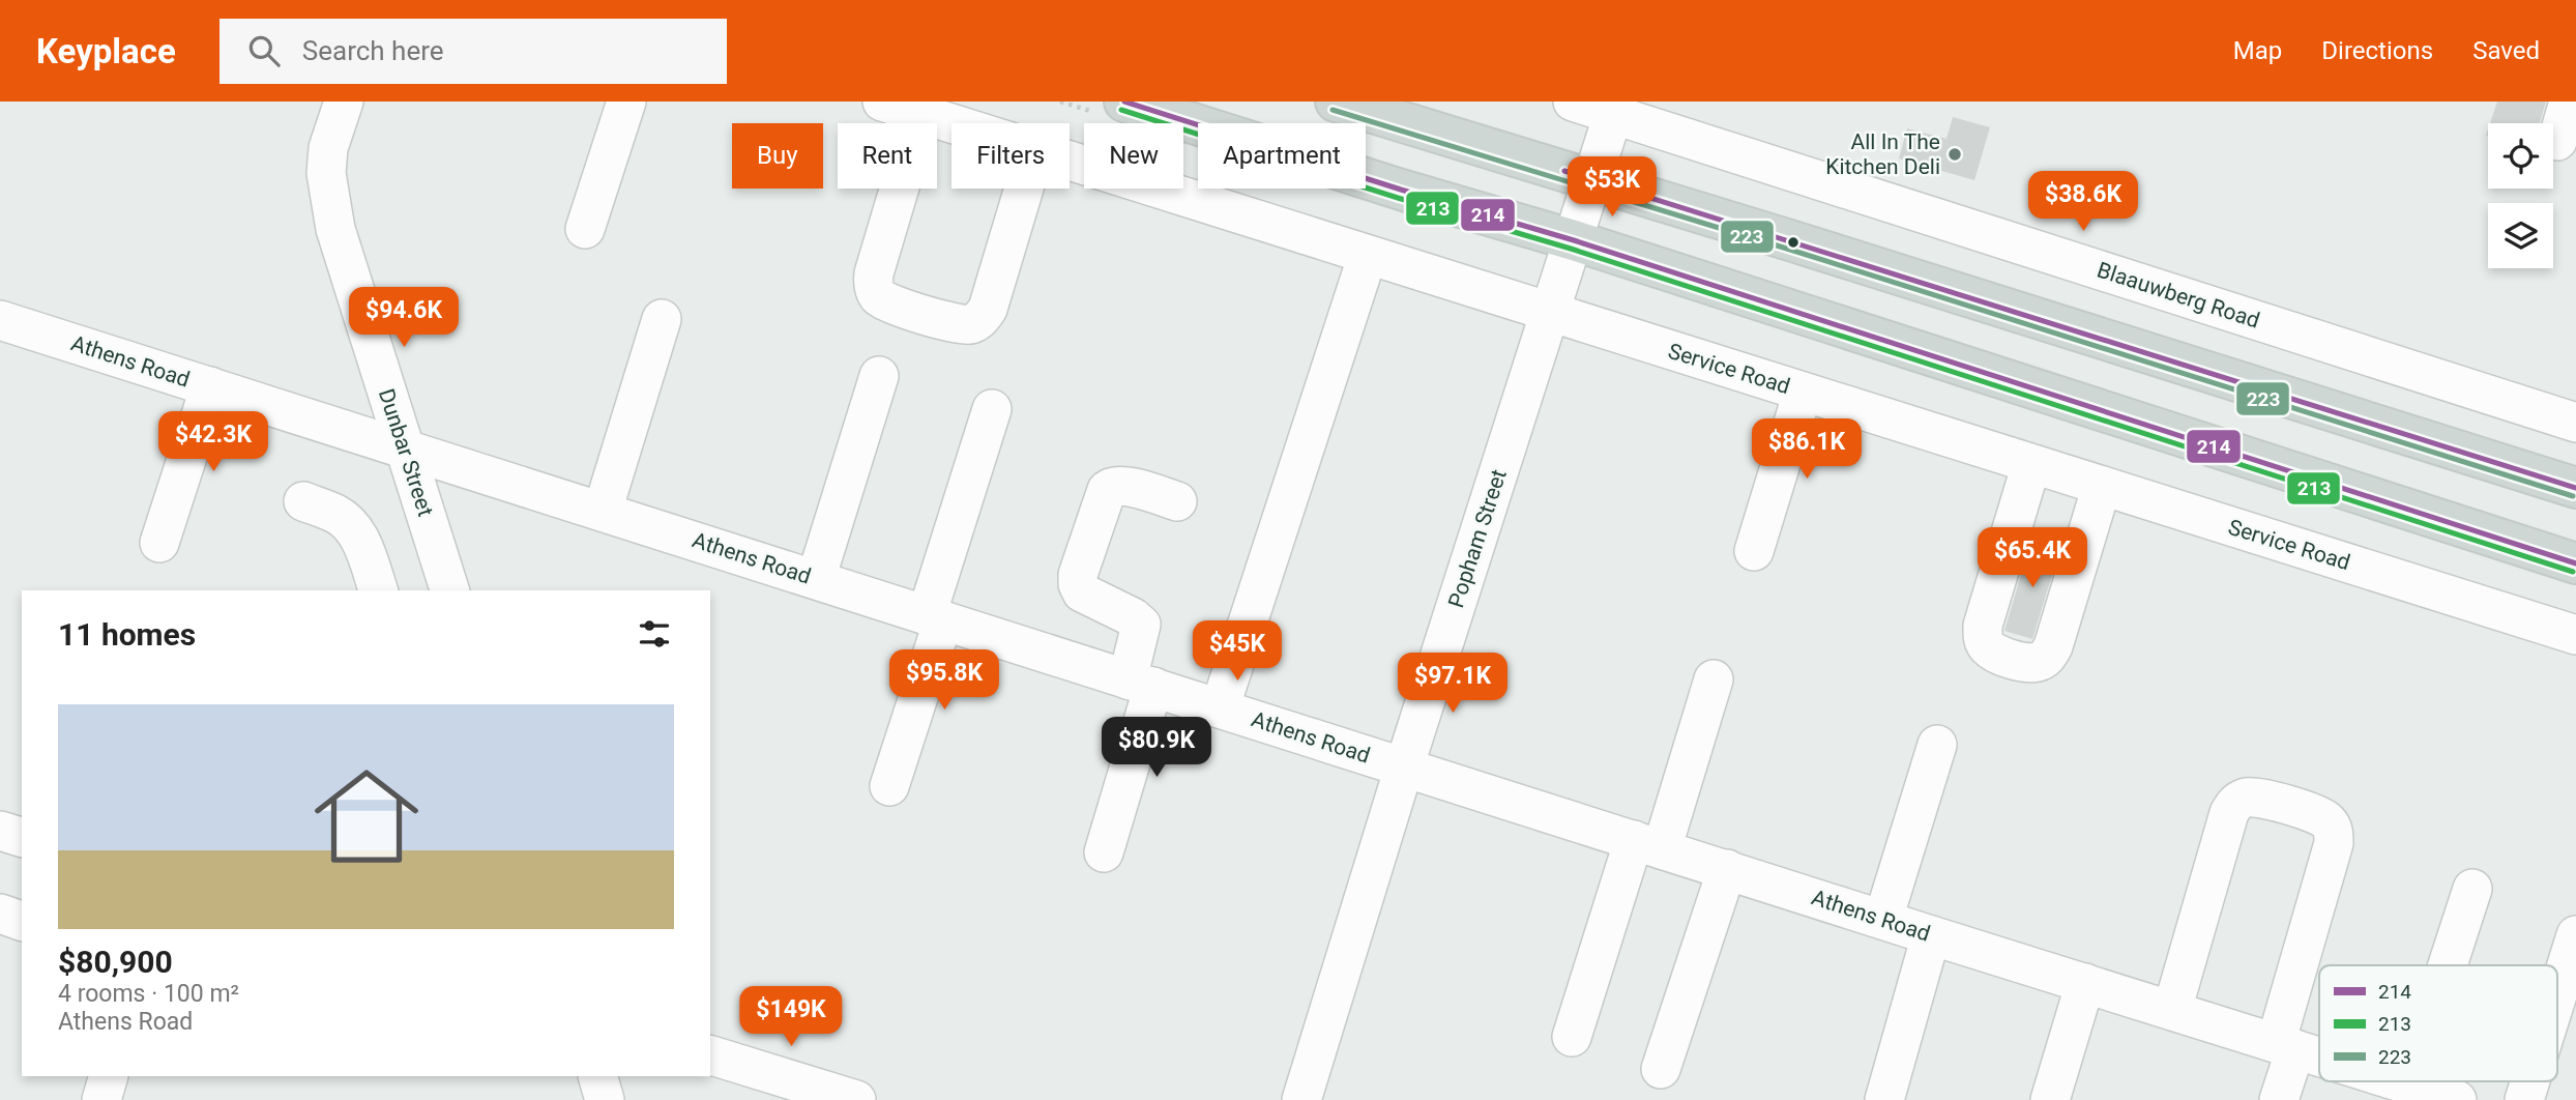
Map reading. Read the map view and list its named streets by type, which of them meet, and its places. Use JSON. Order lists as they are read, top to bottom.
{
  "streets": {
    "street": [
      "Blaauwberg Road",
      "Athens Road",
      "Service Road",
      "Dunbar Street",
      "Popham Street"
    ]
  },
  "crossings": [
    ["Blaauwberg Road", "Popham Street"],
    ["Athens Road", "Dunbar Street"],
    ["Athens Road", "Popham Street"],
    ["Service Road", "Popham Street"]
  ],
  "places": ["All In The Kitchen Deli"],
  "lines": ["transit line 214", "transit line 213", "transit line 223"],
  "legend": ["214", "213", "223"],
  "page": {
    "header": "Keyplace",
    "search": "Search here",
    "nav": ["Map", "Directions", "Saved"],
    "chip": [
      "Buy",
      "Rent",
      "Filters",
      "New",
      "Apartment"
    ],
    "price": [
      "$53K",
      "$38.6K",
      "$94.6K",
      "$42.3K",
      "$86.1K",
      "$65.4K",
      "$45K",
      "$95.8K",
      "$97.1K",
      "$80.9K",
      "$149K"
    ],
    "heading": "11 homes",
    "list": [
      {
        "name": "$80,900",
        "note": "4 rooms · 100 m² · Athens Road"
      }
    ]
  }
}
